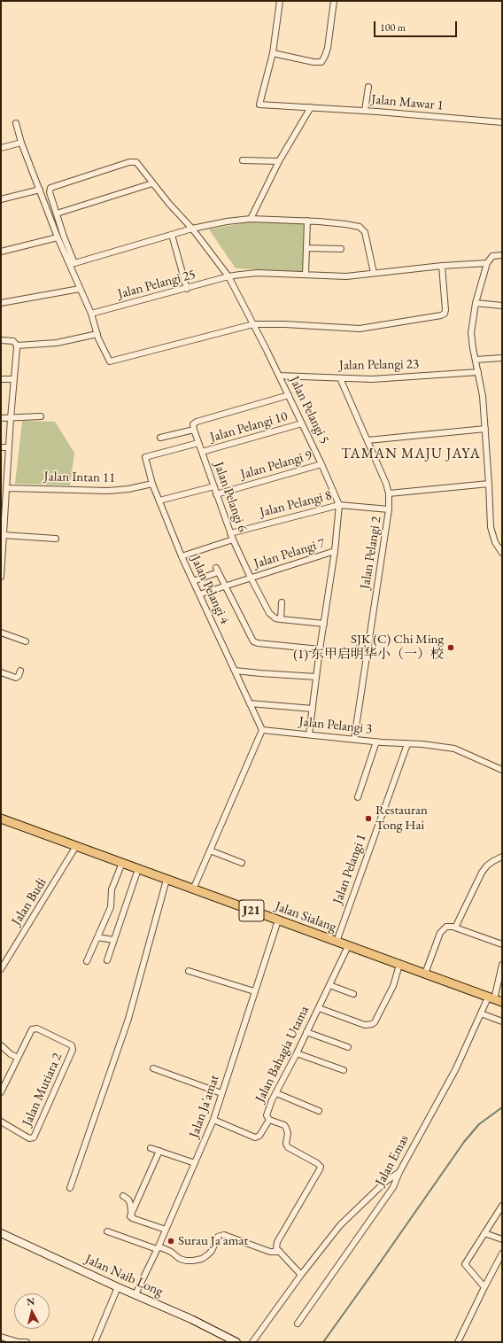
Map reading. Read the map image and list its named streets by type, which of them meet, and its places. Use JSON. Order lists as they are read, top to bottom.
{
  "streets": {
    "main road": ["J21", "Jalan Sialang", "Jalan Naib Long"],
    "street": [
      "Jalan Mawar 1",
      "Jalan Pelangi 25",
      "Jalan Pelangi 23",
      "Jalan Pelangi 5",
      "Jalan Pelangi 10",
      "Jalan Pelangi 9",
      "Jalan Intan 11",
      "Jalan Pelangi 6",
      "Jalan Pelangi 8",
      "Jalan Pelangi 2",
      "Jalan Pelangi 7",
      "Jalan Pelangi 4",
      "Jalan Pelangi 3",
      "Jalan Pelangi 1",
      "Jalan Budi",
      "Jalan Bahagia Utama",
      "Jalan Mutiara 2",
      "Jalan Ja'amat",
      "Jalan Emas"
    ]
  },
  "crossings": [
    ["Jalan Pelangi 25", "Jalan Pelangi 5"],
    ["Jalan Pelangi 23", "Jalan Pelangi 5"],
    ["Jalan Pelangi 23", "Jalan Pelangi 2"],
    ["Jalan Pelangi 5", "Jalan Pelangi 10"],
    ["Jalan Pelangi 5", "Jalan Pelangi 9"],
    ["Jalan Pelangi 5", "Jalan Pelangi 8"],
    ["Jalan Pelangi 5", "Jalan Pelangi 7"],
    ["Jalan Pelangi 5", "Jalan Pelangi 3"],
    ["Jalan Pelangi 10", "Jalan Pelangi 6"],
    ["Jalan Pelangi 9", "Jalan Pelangi 6"],
    ["Jalan Intan 11", "Jalan Pelangi 4"],
    ["Jalan Pelangi 6", "Jalan Pelangi 8"],
    ["Jalan Pelangi 6", "Jalan Pelangi 7"],
    ["Jalan Pelangi 6", "Jalan Pelangi 4"],
    ["Jalan Pelangi 8", "Jalan Pelangi 2"],
    ["Jalan Pelangi 2", "Jalan Pelangi 3"],
    ["Jalan Pelangi 7", "Jalan Pelangi 4"],
    ["Jalan Pelangi 4", "Jalan Pelangi 3"],
    ["Jalan Pelangi 3", "Jalan Pelangi 1"],
    ["Jalan Pelangi 1", "Jalan Sialang"],
    ["Jalan Budi", "Jalan Sialang"],
    ["Jalan Sialang", "Jalan Bahagia Utama"],
    ["Jalan Sialang", "Jalan Ja'amat"],
    ["Jalan Sialang", "Jalan Emas"],
    ["Jalan Ja'amat", "Jalan Naib Long"]
  ],
  "districts": ["TAMAN MAJU JAYA"],
  "places": ["SJK (C) Chi Ming (1) 东甲启明华小（一）校", "Restauran Tong Hai", "Surau Ja'amat"],
  "scale_bar": "100 m",
  "north": "top"
}
